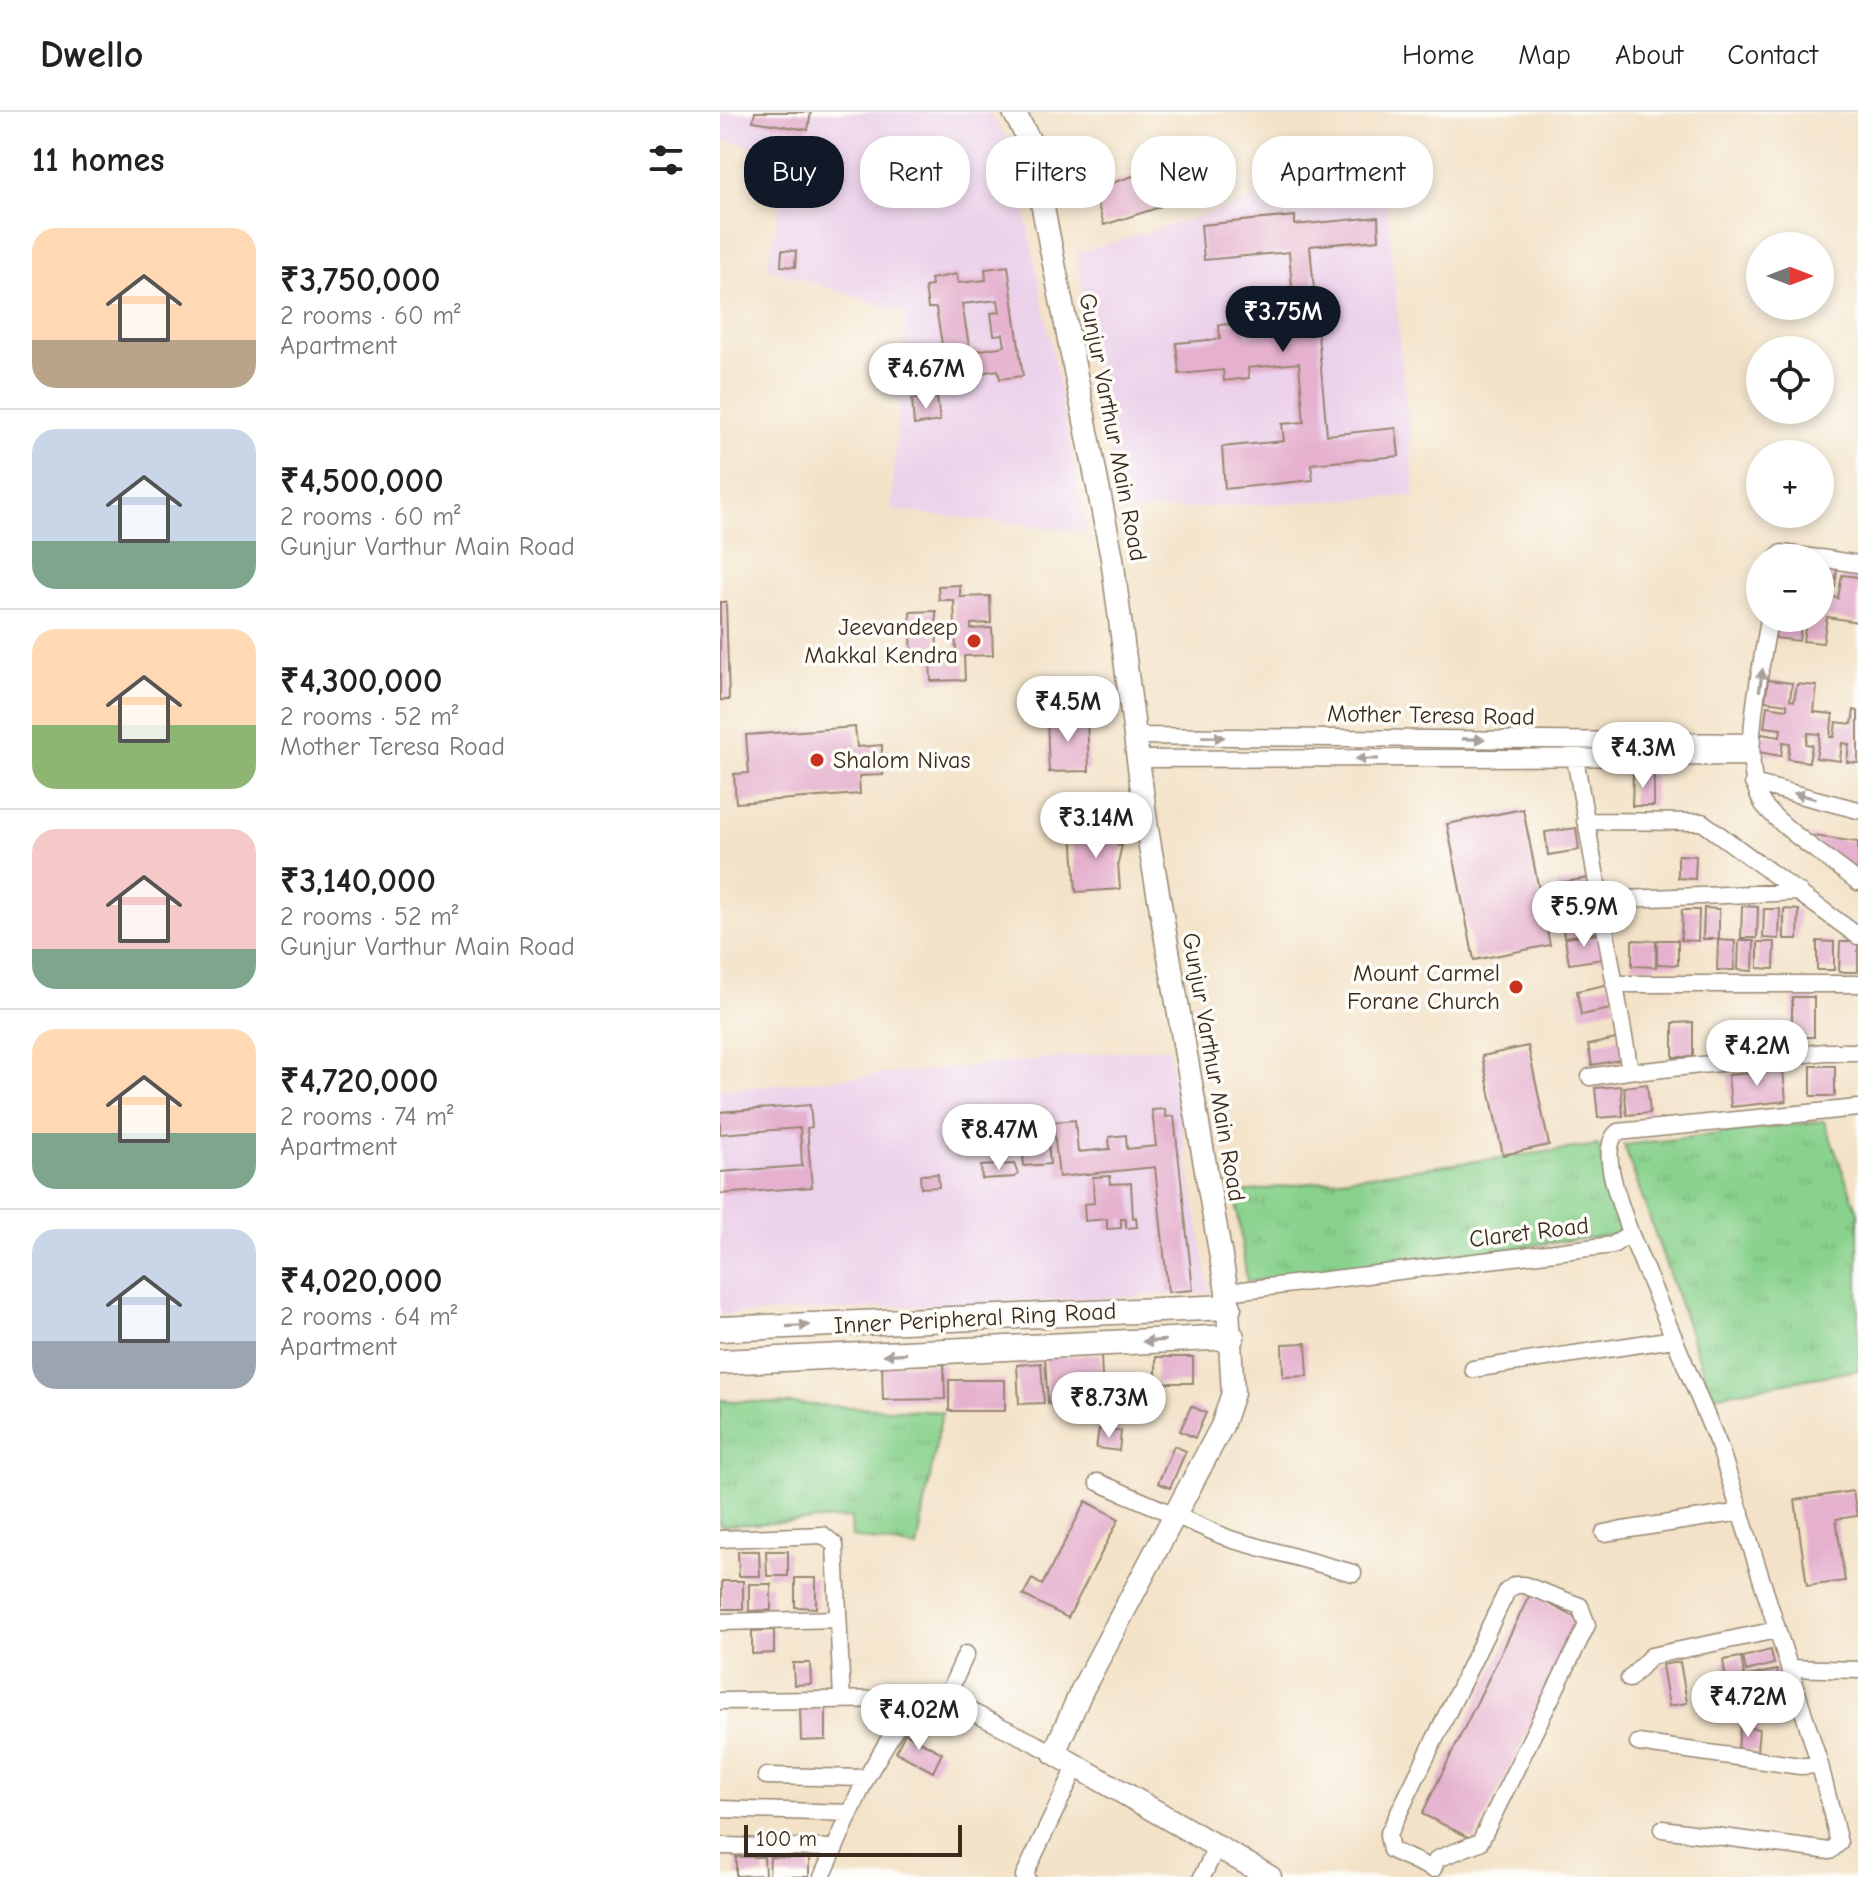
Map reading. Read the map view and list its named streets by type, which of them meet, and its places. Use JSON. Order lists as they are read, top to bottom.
{
  "streets": {
    "main road": ["Gunjur Varthur Main Road", "Inner Peripheral Ring Road"],
    "street": ["Mother Teresa Road", "Claret Road"]
  },
  "crossings": [
    ["Gunjur Varthur Main Road", "Mother Teresa Road"],
    ["Gunjur Varthur Main Road", "Claret Road"],
    ["Gunjur Varthur Main Road", "Inner Peripheral Ring Road"],
    ["Claret Road", "Inner Peripheral Ring Road"]
  ],
  "places": ["Jeevandeep Makkal Kendra", "Shalom Nivas", "Mount Carmel Forane Church"],
  "scale_bar": "100 m",
  "north": "right",
  "page": {
    "header": "Dwello",
    "nav": [
      "Home",
      "Map",
      "About",
      "Contact"
    ],
    "heading": "11 homes",
    "chip": [
      "Buy",
      "Rent",
      "Filters",
      "New",
      "Apartment"
    ],
    "list": [
      {
        "name": "₹3,750,000",
        "note": "2 rooms · 60 m² · Apartment"
      },
      {
        "name": "₹4,500,000",
        "note": "2 rooms · 60 m² · Gunjur Varthur Main Road"
      },
      {
        "name": "₹4,300,000",
        "note": "2 rooms · 52 m² · Mother Teresa Road"
      },
      {
        "name": "₹3,140,000",
        "note": "2 rooms · 52 m² · Gunjur Varthur Main Road"
      },
      {
        "name": "₹4,720,000",
        "note": "2 rooms · 74 m² · Apartment"
      },
      {
        "name": "₹4,020,000",
        "note": "2 rooms · 64 m² · Apartment"
      }
    ],
    "map_buttons": ["+", "−"],
    "price": [
      "₹3.75M",
      "₹4.67M",
      "₹4.5M",
      "₹4.3M",
      "₹3.14M",
      "₹5.9M",
      "₹4.2M",
      "₹8.47M",
      "₹8.73M",
      "₹4.72M",
      "₹4.02M"
    ],
    "scale": "100 m"
  }
}
